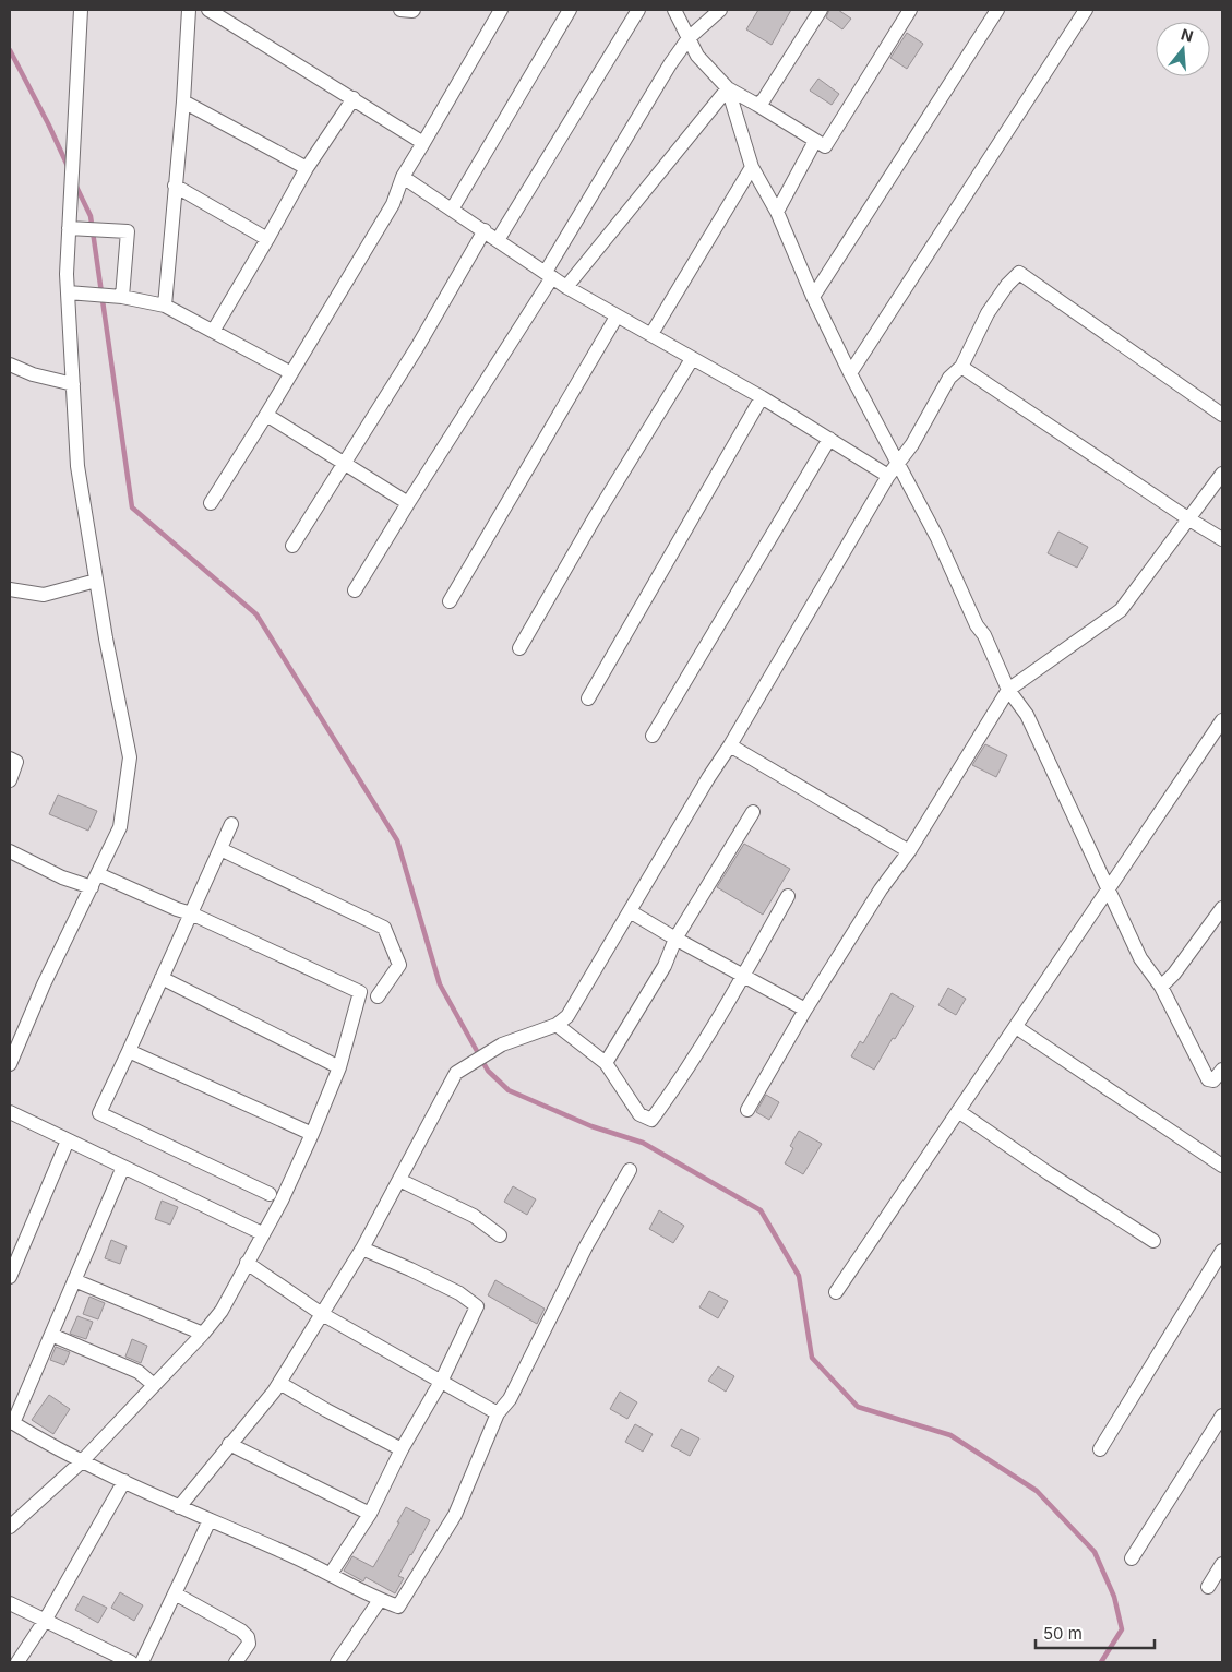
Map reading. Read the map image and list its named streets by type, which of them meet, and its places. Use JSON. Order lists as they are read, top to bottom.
{
  "scale_bar": "50 m",
  "north": "top"
}
